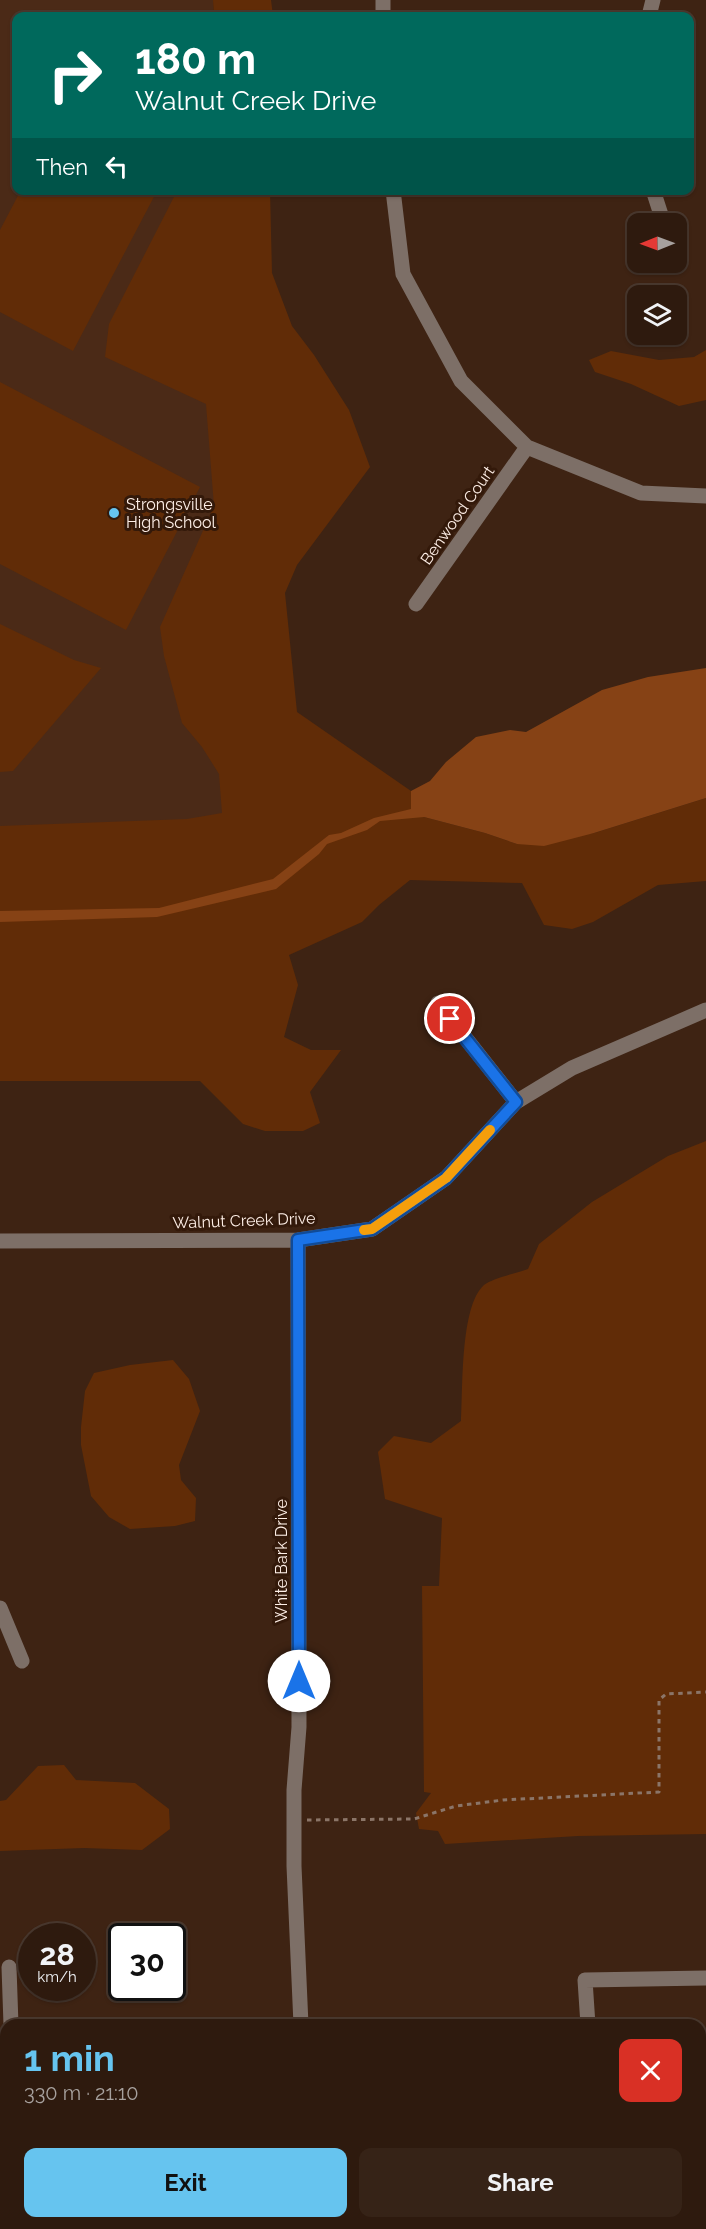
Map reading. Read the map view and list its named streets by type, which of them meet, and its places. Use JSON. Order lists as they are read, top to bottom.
{
  "streets": {
    "street": ["Benwood Court", "Walnut Creek Drive", "White Bark Drive"]
  },
  "crossings": [
    ["Walnut Creek Drive", "White Bark Drive"]
  ],
  "places": ["Strongsville High School"],
  "north": "left",
  "page": {
    "turn": ["180 m", "Walnut Creek Drive"],
    "then": "Then",
    "speed": "28 km/h",
    "limit": "30",
    "heading": ["1 min", "330 m · 21:10"],
    "buttons": ["Exit", "Share"]
  }
}
